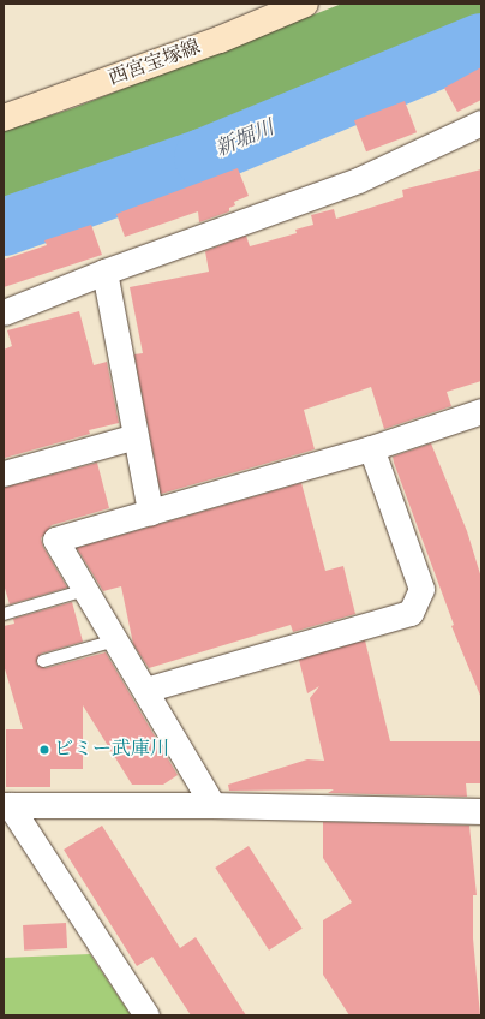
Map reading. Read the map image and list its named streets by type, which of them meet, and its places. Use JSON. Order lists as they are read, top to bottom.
{
  "streets": {
    "main road": ["西宮宝塚線"]
  },
  "water": ["新堀川"],
  "places": ["ビミー武庫川"]
}
